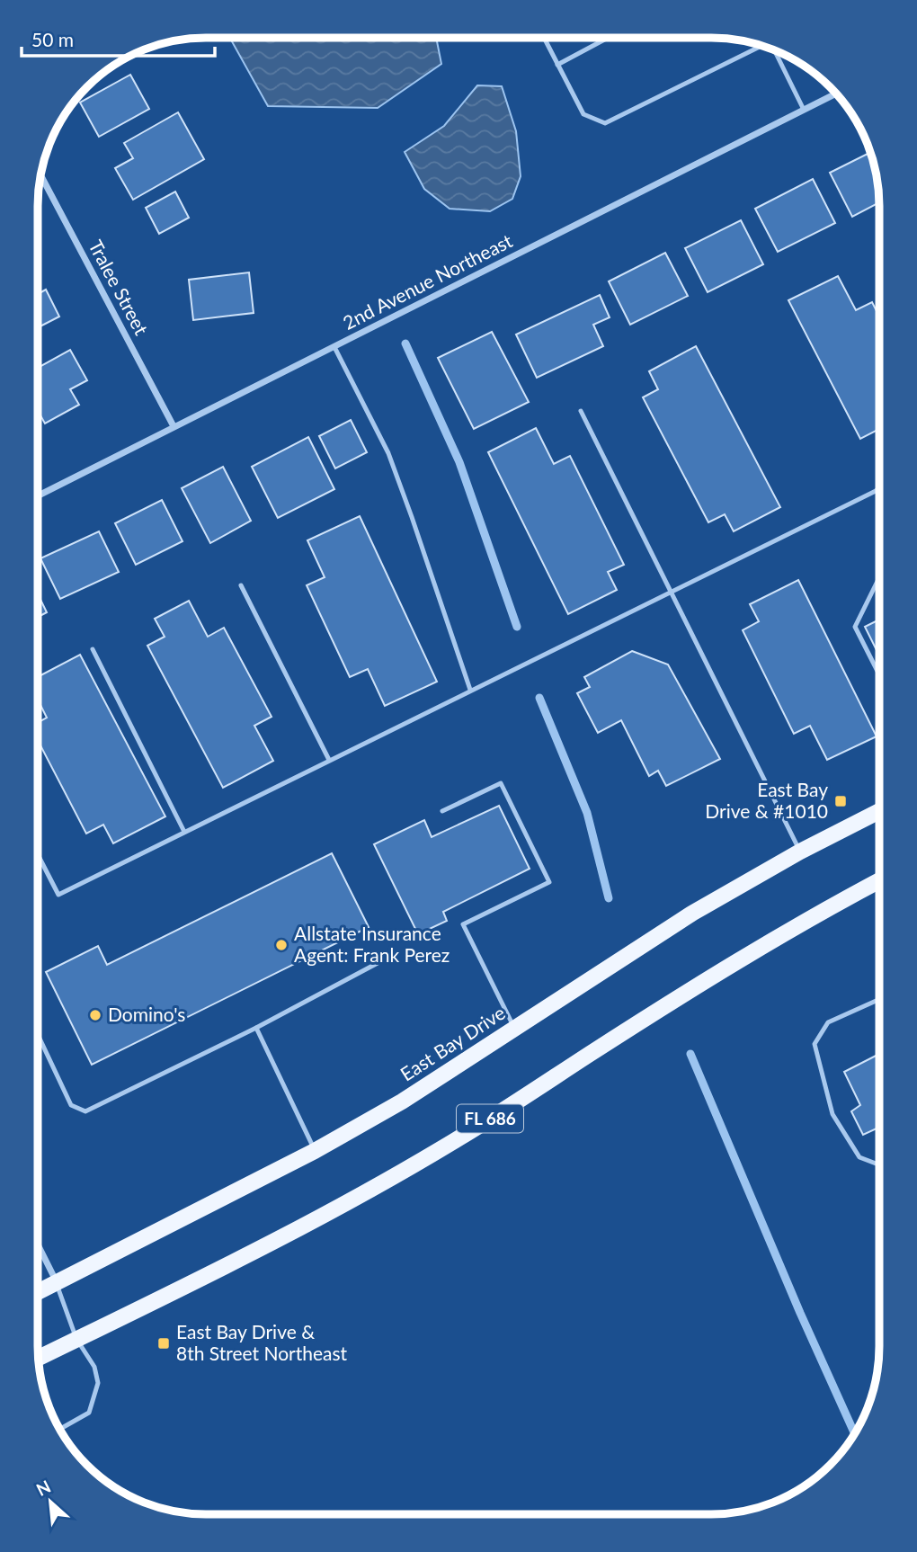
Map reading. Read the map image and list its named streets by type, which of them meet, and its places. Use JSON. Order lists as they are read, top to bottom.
{
  "streets": {
    "main road": ["East Bay Drive", "FL 686"],
    "street": ["2nd Avenue Northeast", "Tralee Street"]
  },
  "crossings": [
    ["2nd Avenue Northeast", "Tralee Street"]
  ],
  "places": {
    "transit": ["East Bay Drive & #1010", "East Bay Drive & 8th Street Northeast"],
    "other": ["Allstate Insurance Agent: Frank Perez", "Domino's"]
  },
  "scale_bar": "50 m",
  "north": "top left"
}
